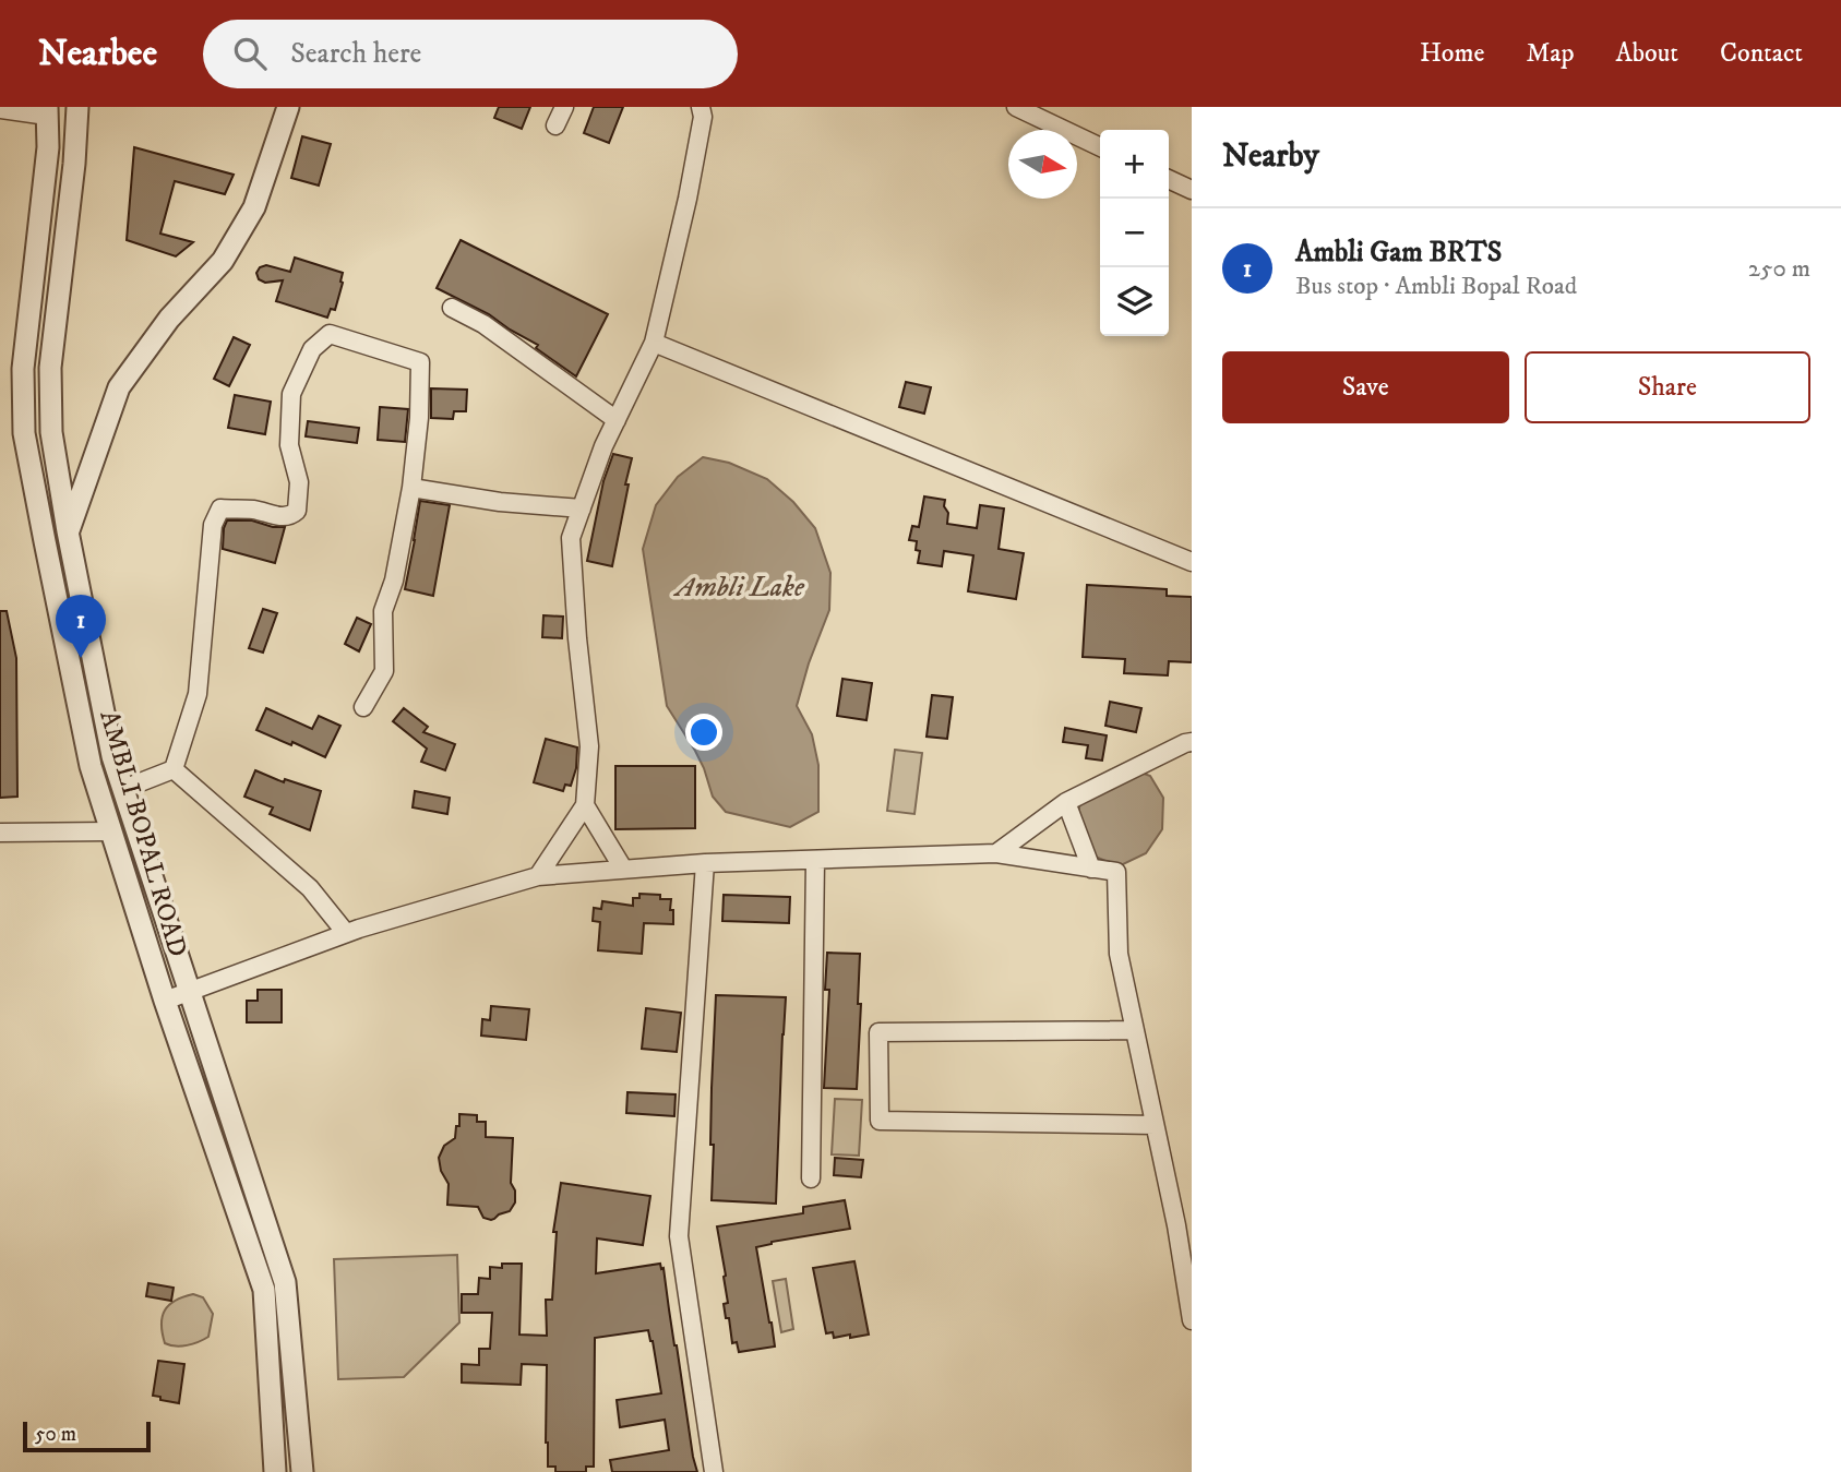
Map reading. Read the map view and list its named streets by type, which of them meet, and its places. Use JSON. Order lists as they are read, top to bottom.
{
  "streets": {
    "street": ["AMBLI BOPAL ROAD"]
  },
  "water": ["Ambli Lake"],
  "scale_bar": "50 m",
  "north": "right",
  "page": {
    "header": "Nearbee",
    "search": "Search here",
    "nav": [
      "Home",
      "Map",
      "About",
      "Contact"
    ],
    "heading": "Nearby",
    "map_buttons": ["+", "−"],
    "list": [
      {
        "mark": "1",
        "name": "Ambli Gam BRTS",
        "note": "Bus stop · Ambli Bopal Road",
        "value": "250 m"
      }
    ],
    "buttons": ["Save", "Share"],
    "pins": "1",
    "scale": "50 m"
  }
}
